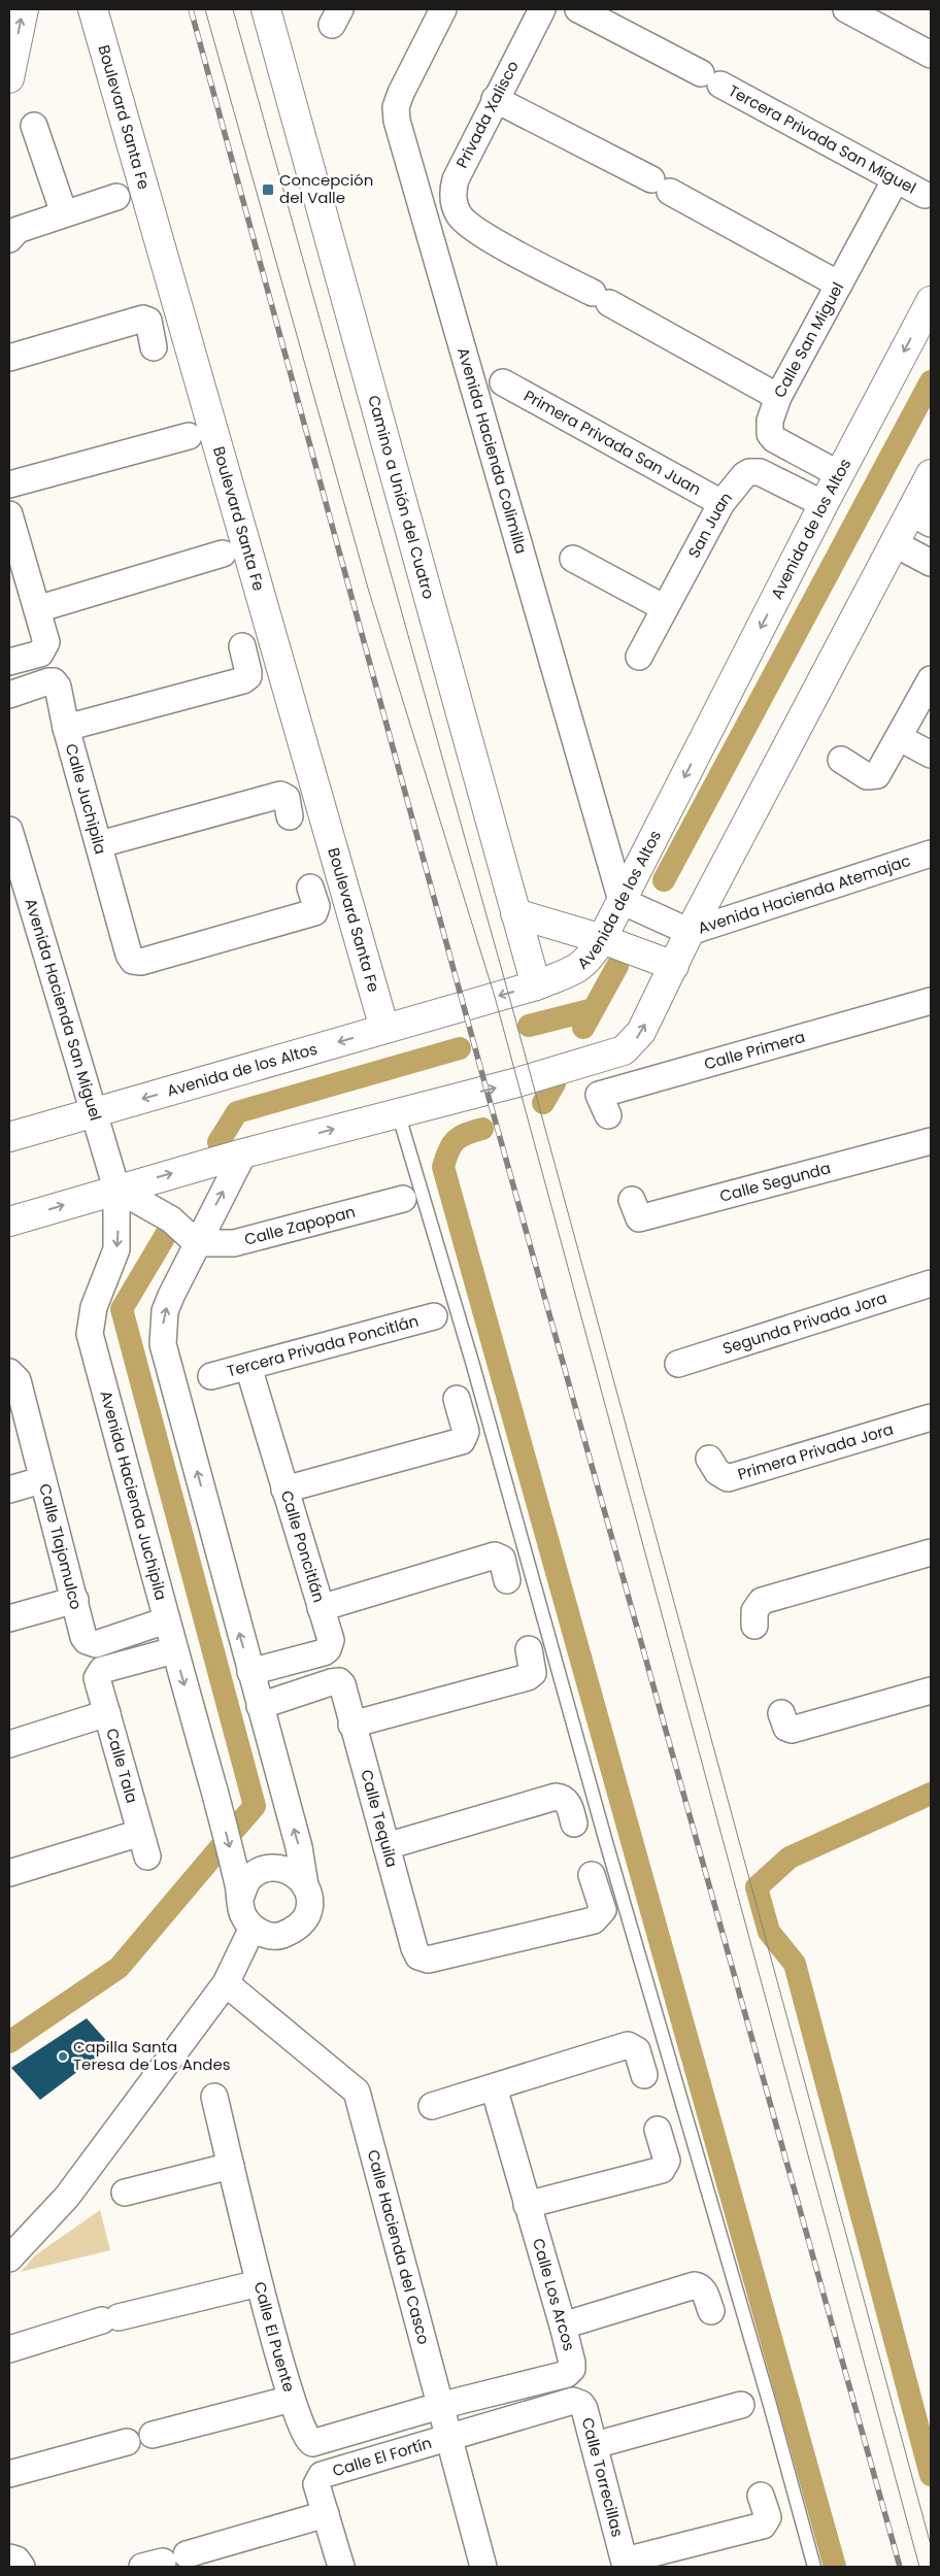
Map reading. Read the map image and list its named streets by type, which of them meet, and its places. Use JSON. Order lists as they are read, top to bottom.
{
  "streets": {
    "street": [
      "Privada Xalisco",
      "Boulevard Santa Fe",
      "Tercera Privada San Miguel",
      "Calle San Miguel",
      "Primera Privada San Juan",
      "Avenida Hacienda Colimilla",
      "Camino a Unión del Cuatro",
      "San Juan",
      "Avenida de los Altos",
      "Calle Juchipila",
      "Avenida Hacienda Atemajac",
      "Avenida Hacienda San Miguel",
      "Calle Primera",
      "Calle Segunda",
      "Calle Zapopan",
      "Segunda Privada Jora",
      "Tercera Privada Poncitlán",
      "Primera Privada Jora",
      "Avenida Hacienda Juchipila",
      "Calle Tlajomulco",
      "Calle Poncitlán",
      "Calle Tala",
      "Calle Tequila",
      "Calle Hacienda del Casco",
      "Calle Los Arcos",
      "Calle El Puente",
      "Calle El Fortín",
      "Calle Torrecillas"
    ]
  },
  "crossings": [
    ["Privada Xalisco", "Calle San Miguel"],
    ["Boulevard Santa Fe", "Avenida de los Altos"],
    ["Tercera Privada San Miguel", "Calle San Miguel"],
    ["Calle San Miguel", "Avenida de los Altos"],
    ["Primera Privada San Juan", "San Juan"],
    ["Avenida Hacienda Colimilla", "Avenida de los Altos"],
    ["Avenida Hacienda Colimilla", "Avenida Hacienda Atemajac"],
    ["Camino a Unión del Cuatro", "Avenida de los Altos"],
    ["San Juan", "Avenida de los Altos"],
    ["Avenida de los Altos", "Avenida Hacienda Atemajac"],
    ["Avenida de los Altos", "Avenida Hacienda San Miguel"],
    ["Avenida Hacienda San Miguel", "Avenida Hacienda Juchipila"],
    ["Tercera Privada Poncitlán", "Calle Poncitlán"],
    ["Avenida Hacienda Juchipila", "Calle Tlajomulco"],
    ["Avenida Hacienda Juchipila", "Calle Tala"],
    ["Calle Hacienda del Casco", "Calle Los Arcos"],
    ["Calle Hacienda del Casco", "Calle El Puente"],
    ["Calle Hacienda del Casco", "Calle El Fortín"],
    ["Calle Hacienda del Casco", "Calle Torrecillas"],
    ["Calle Los Arcos", "Calle El Puente"],
    ["Calle El Fortín", "Calle Torrecillas"]
  ],
  "places": {
    "transit": ["Concepción del Valle"],
    "other": ["Capilla Santa Teresa de Los Andes"]
  }
}
